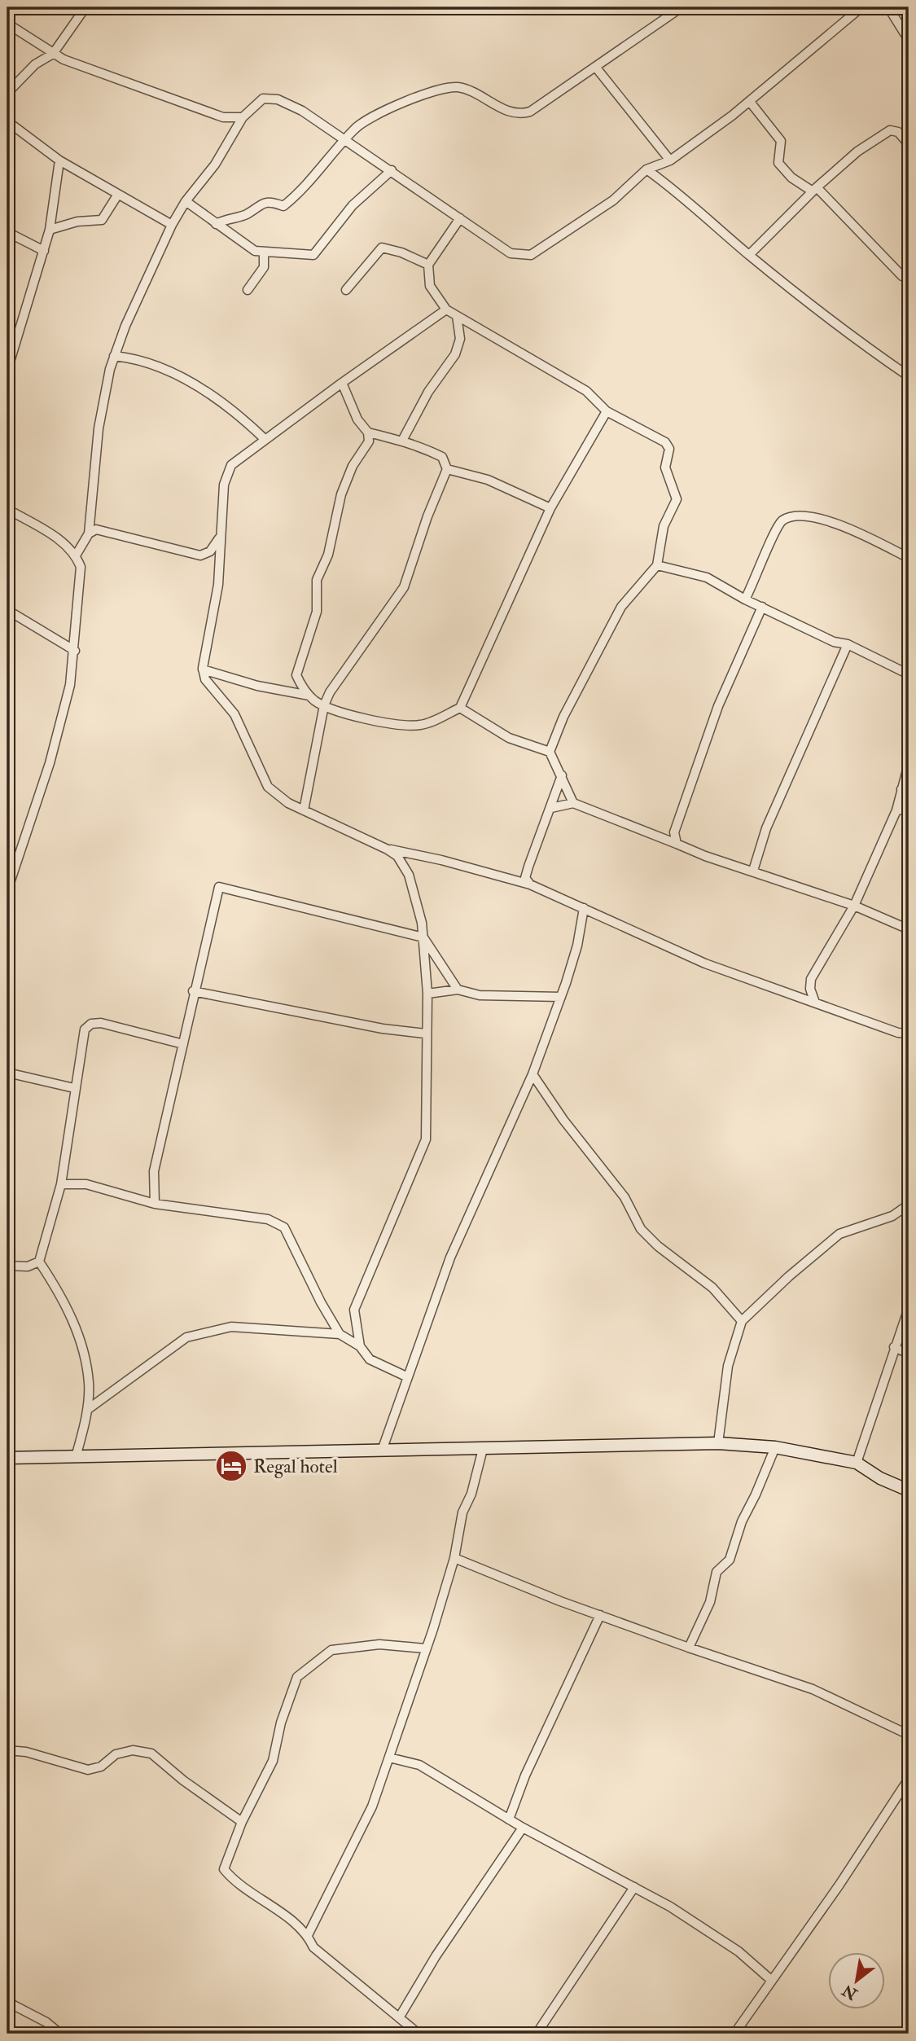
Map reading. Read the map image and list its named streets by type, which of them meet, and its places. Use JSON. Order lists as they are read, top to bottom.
{
  "places": {
    "hotel": ["Regal hotel"]
  },
  "north": "bottom left"
}
